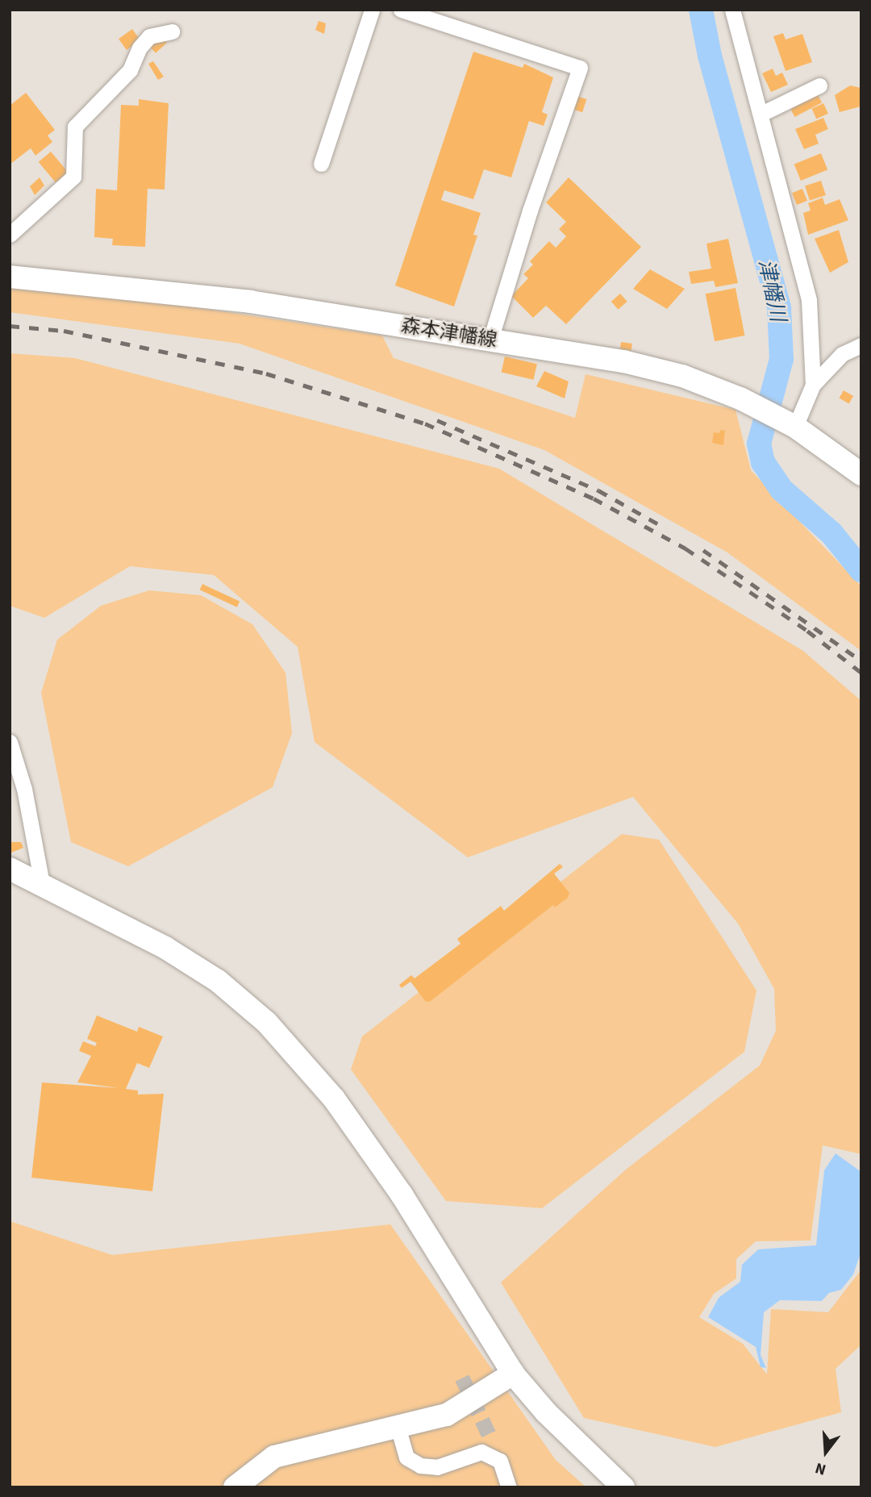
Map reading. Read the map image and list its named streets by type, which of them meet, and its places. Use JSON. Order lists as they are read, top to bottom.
{
  "streets": {
    "street": ["森本津幡線"]
  },
  "water": ["津幡川"],
  "north": "bottom"
}
